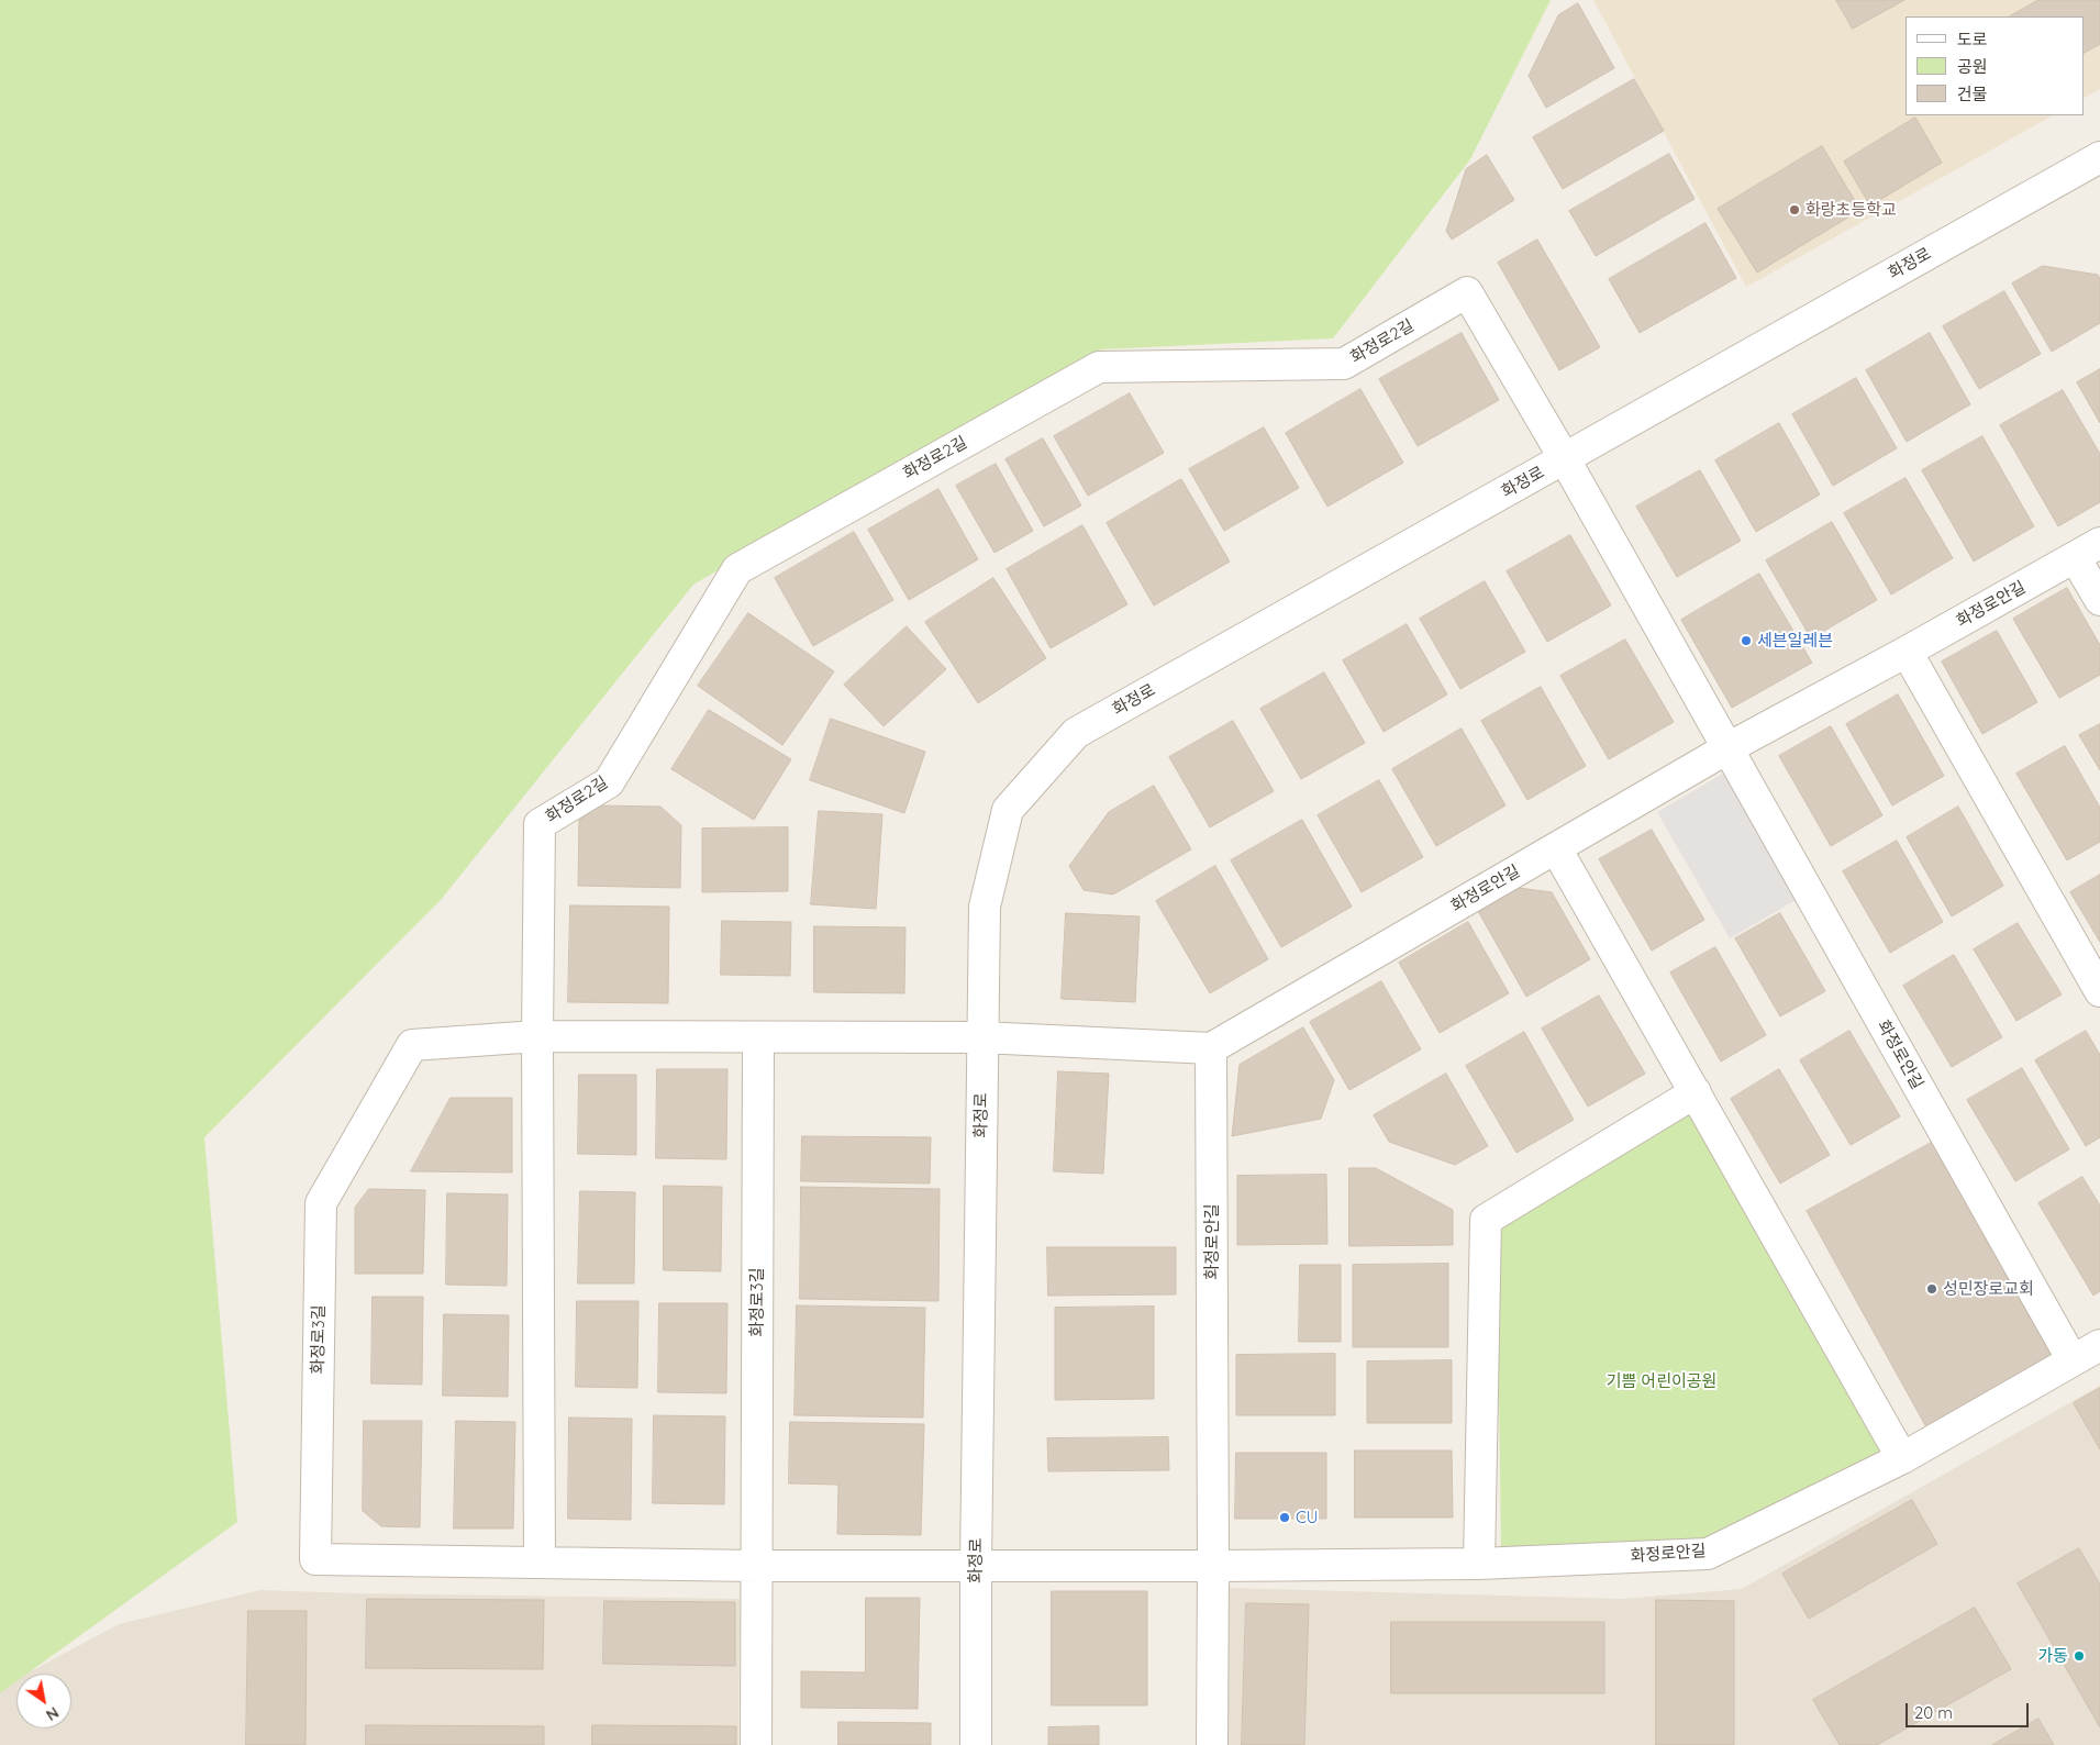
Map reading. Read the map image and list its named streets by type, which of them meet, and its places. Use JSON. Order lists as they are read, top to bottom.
{
  "streets": {
    "street": [
      "화정로",
      "화정로2길",
      "화정로안길",
      "화정로3길"
    ]
  },
  "crossings": [
    ["화정로", "화정로2길"],
    ["화정로", "화정로3길"],
    ["화정로2길", "화정로3길"],
    ["화정로안길", "화정로3길"]
  ],
  "parks": ["기쁨 어린이공원"],
  "places": [
    "화랑초등학교",
    "세븐일레븐",
    "성민장로교회",
    "CU",
    "가동"
  ],
  "legend": ["도로", "공원", "건물"],
  "scale_bar": "20 m",
  "north": "bottom right"
}
